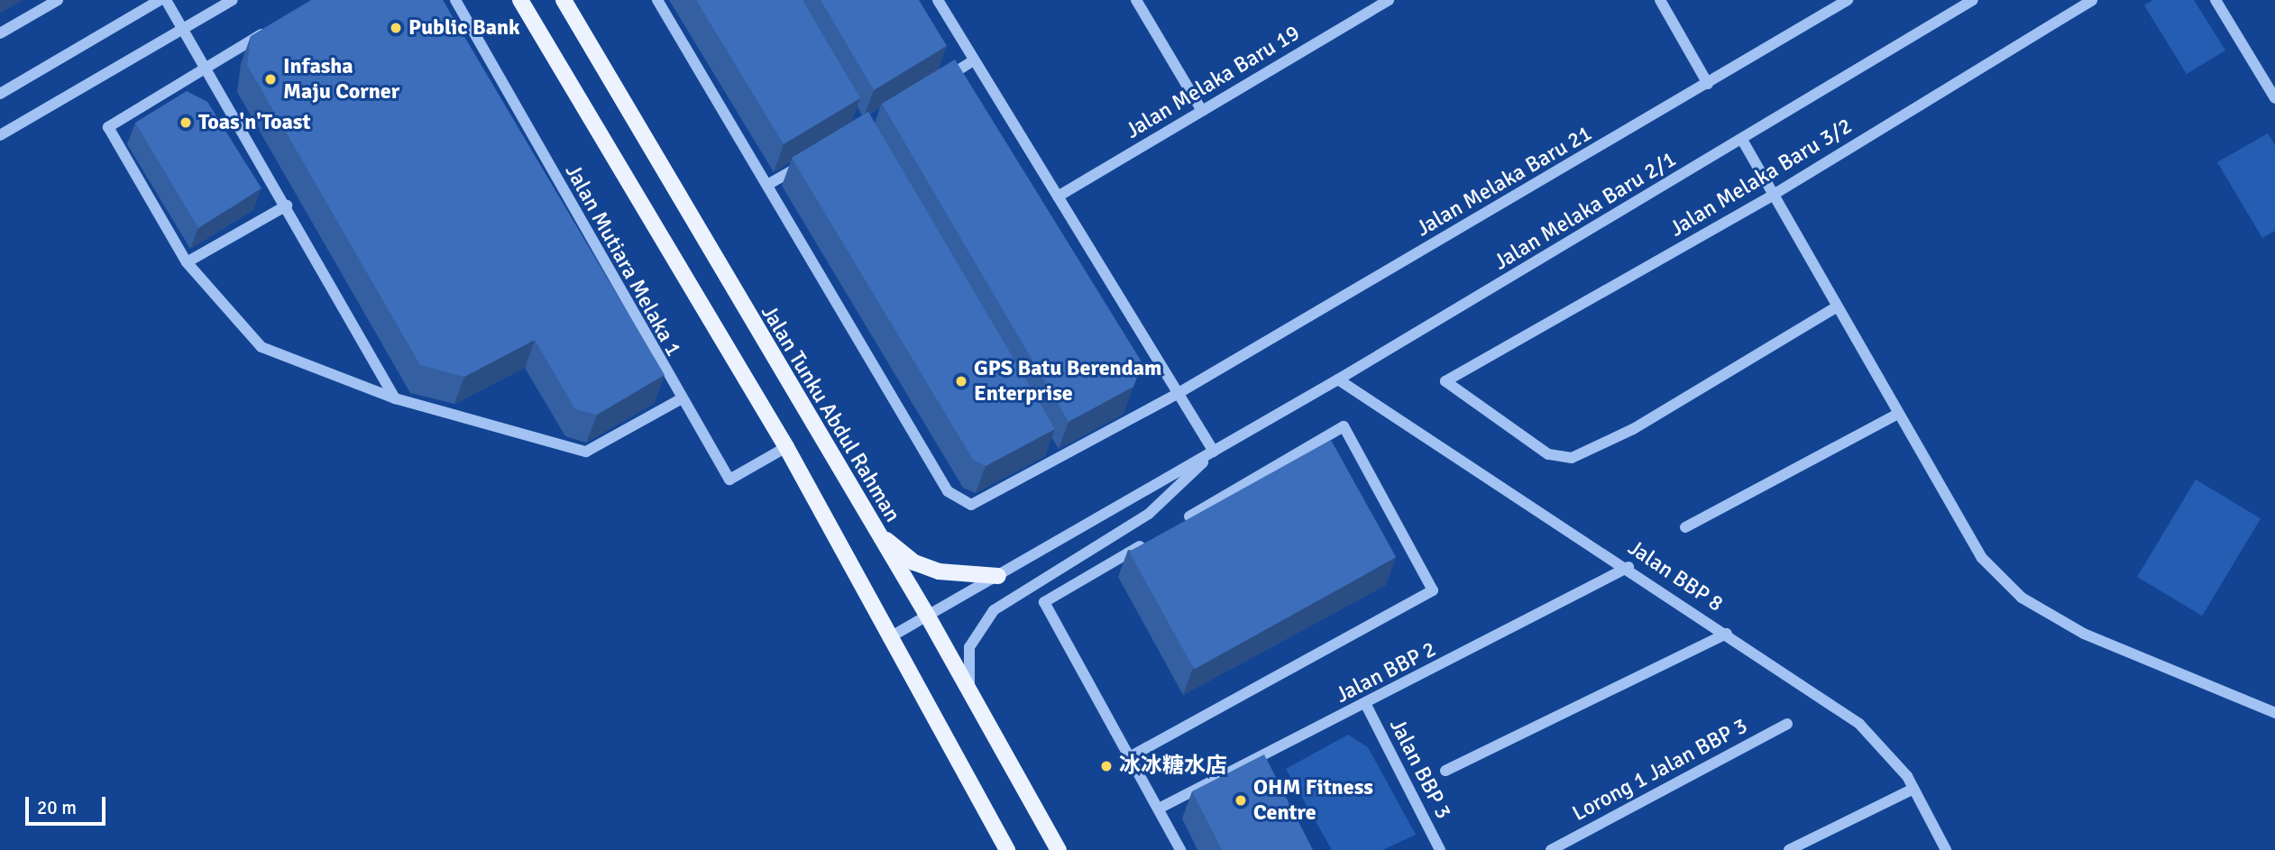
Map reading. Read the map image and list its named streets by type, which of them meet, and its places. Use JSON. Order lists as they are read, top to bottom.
{
  "streets": {
    "main road": ["Jalan Tunku Abdul Rahman"],
    "street": [
      "Jalan Melaka Baru 19",
      "Jalan Melaka Baru 3/2",
      "Jalan Melaka Baru 21",
      "Jalan Melaka Baru 2/1",
      "Jalan Mutiara Melaka 1",
      "Jalan BBP 8",
      "Jalan BBP 2",
      "Jalan BBP 3",
      "Lorong 1 Jalan BBP 3"
    ]
  },
  "crossings": [
    ["Jalan Melaka Baru 2/1", "Jalan BBP 8"],
    ["Jalan BBP 8", "Jalan BBP 2"],
    ["Jalan BBP 2", "Jalan BBP 3"]
  ],
  "places": [
    "Public Bank",
    "Infasha Maju Corner",
    "Toas'n'Toast",
    "GPS Batu Berendam Enterprise",
    "冰冰糖水店",
    "OHM Fitness Centre"
  ],
  "scale_bar": "20 m"
}
